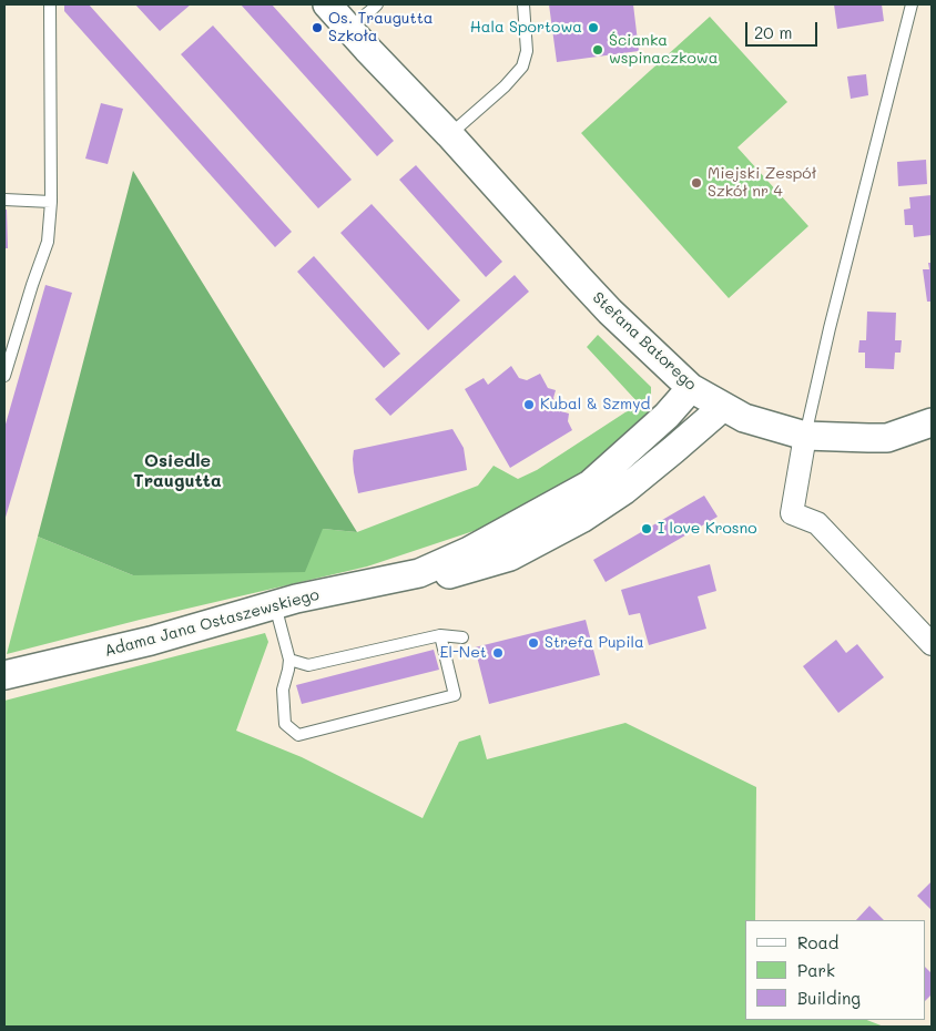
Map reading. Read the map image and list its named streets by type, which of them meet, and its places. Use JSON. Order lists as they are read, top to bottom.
{
  "streets": {
    "street": ["Stefana Batorego", "Adama Jana Ostaszewskiego"]
  },
  "crossings": [
    ["Stefana Batorego", "Adama Jana Ostaszewskiego"]
  ],
  "districts": ["Osiedle Traugutta"],
  "places": [
    "Os. Traugutta Szkoła",
    "Hala Sportowa",
    "Ścianka wspinaczkowa",
    "Miejski Zespół Szkół nr 4",
    "Kubal & Szmyd",
    "I love Krosno",
    "Strefa Pupila",
    "El-Net"
  ],
  "legend": ["Road", "Park", "Building"],
  "scale_bar": "20 m"
}
